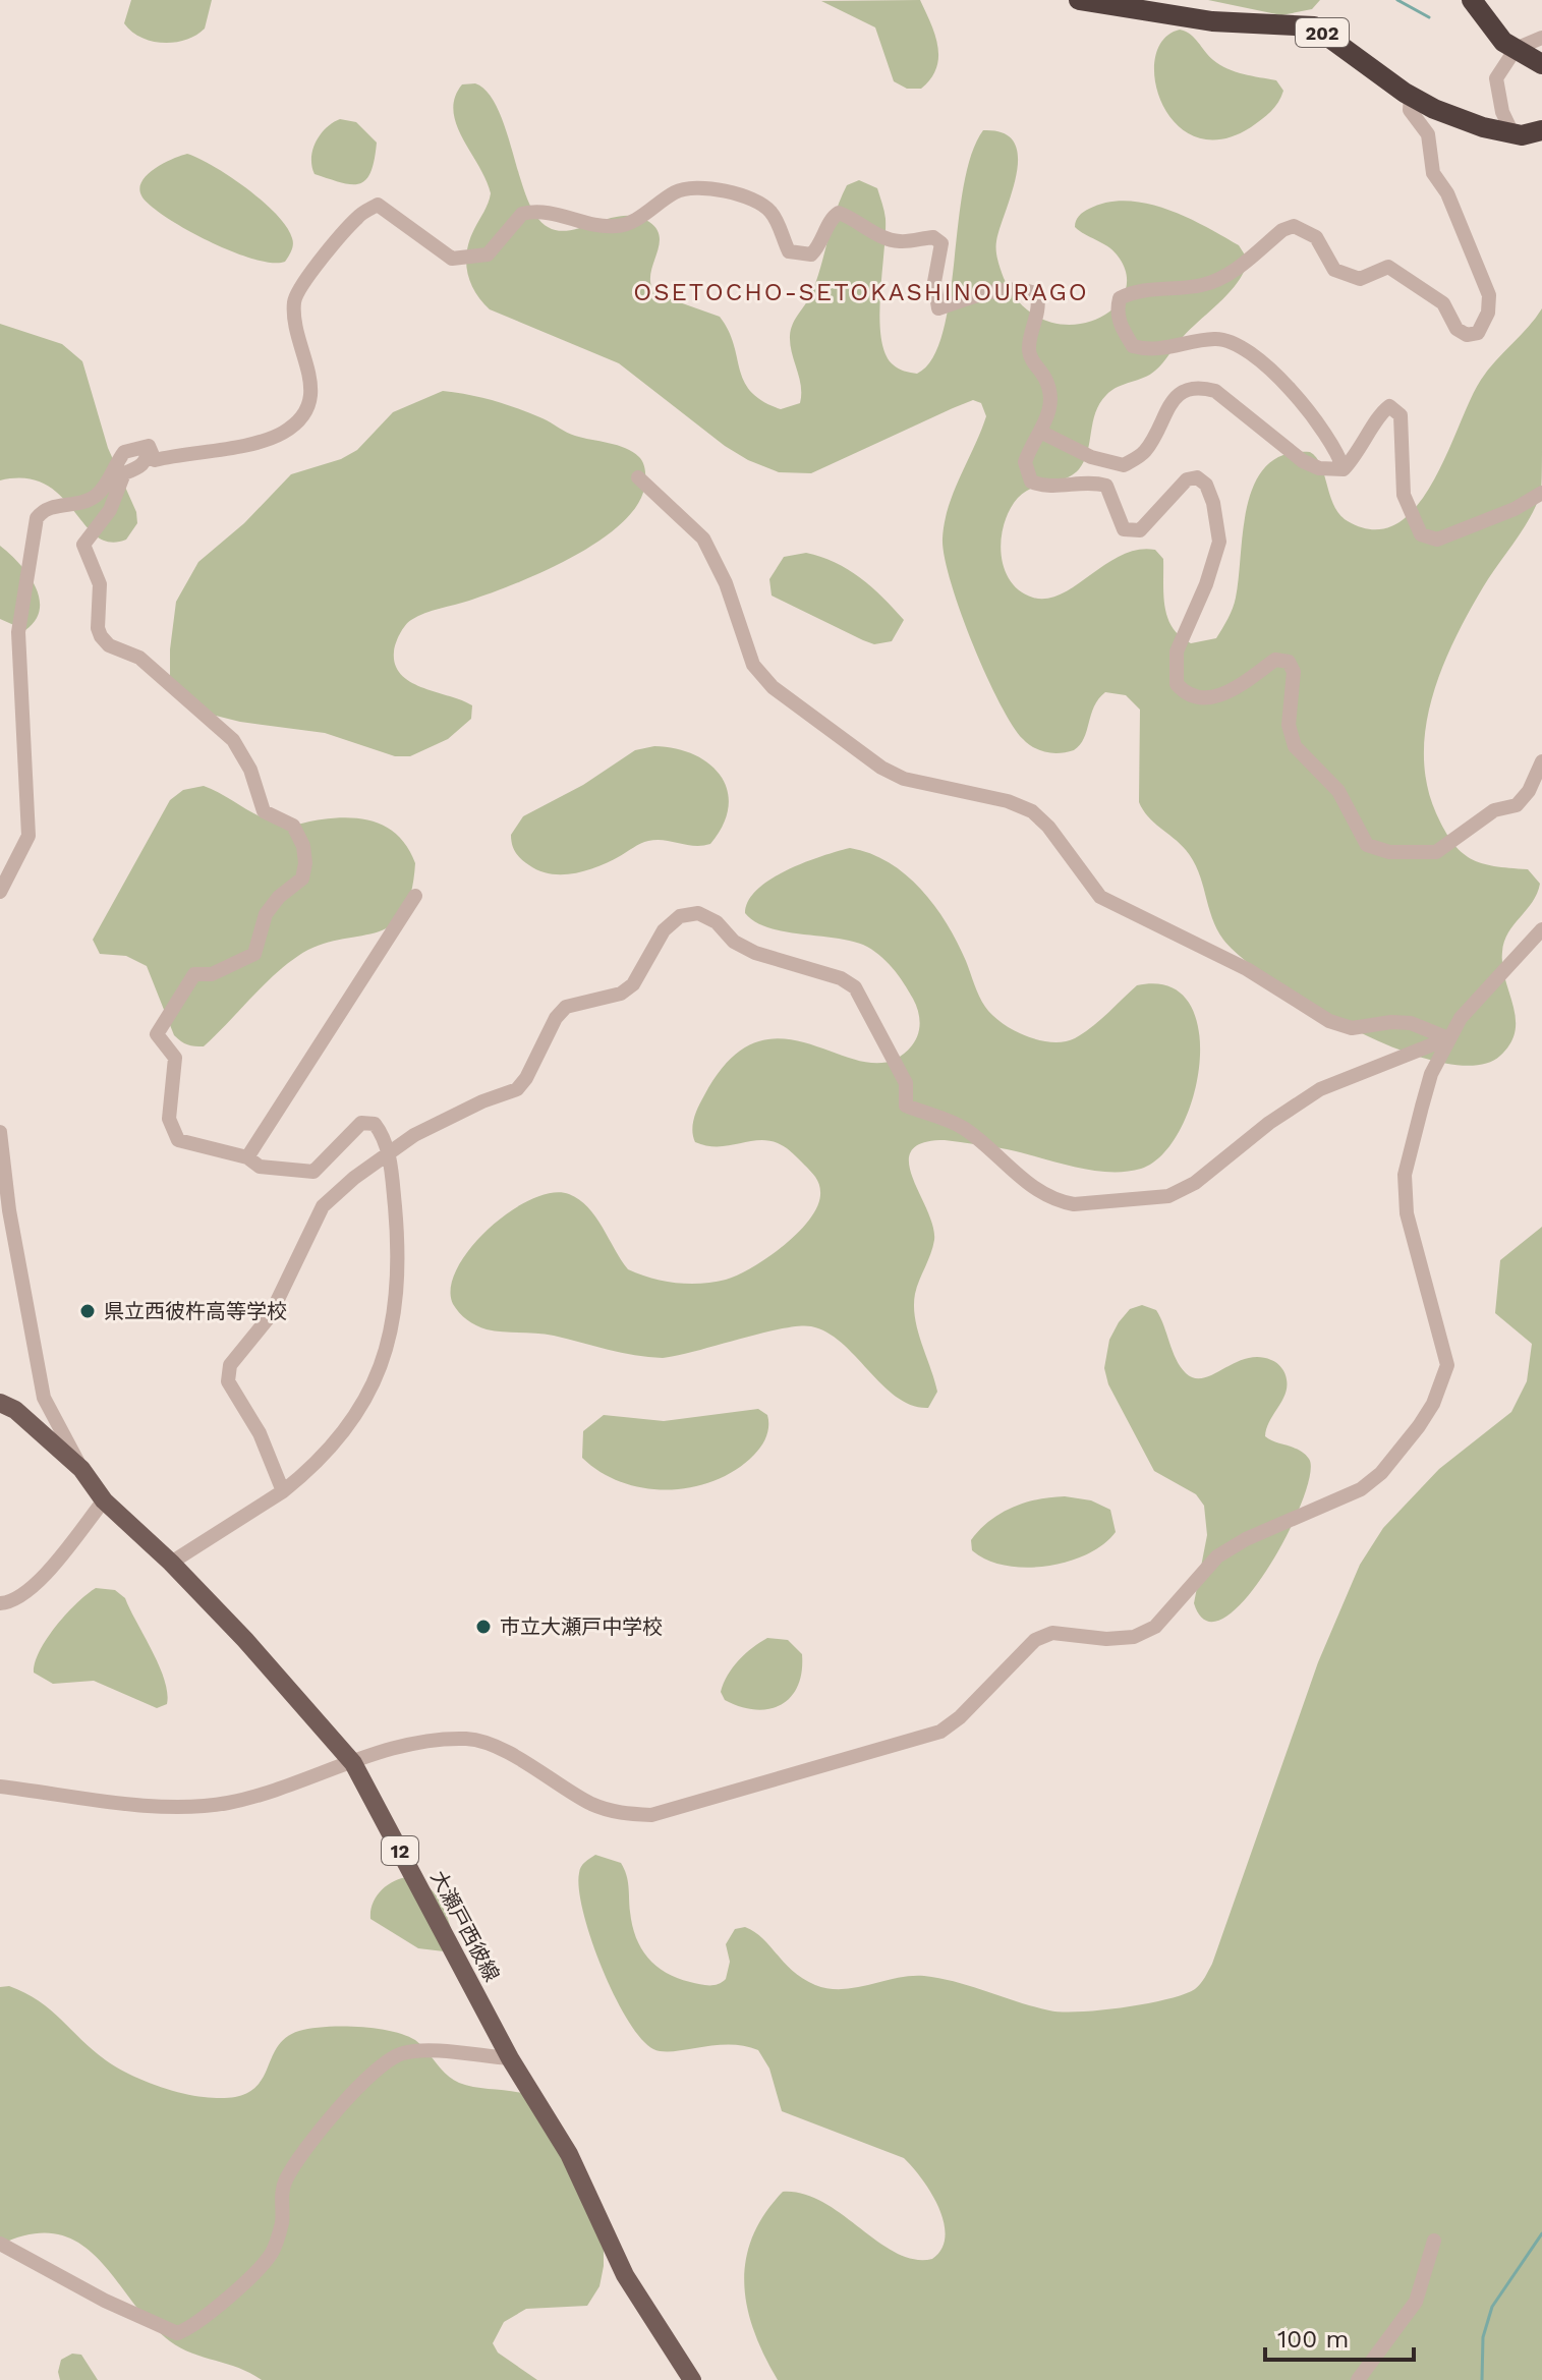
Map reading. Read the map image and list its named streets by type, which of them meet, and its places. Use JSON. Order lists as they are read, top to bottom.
{
  "streets": {
    "highway": ["202"],
    "main road": ["12", "大瀬戸西彼線"]
  },
  "districts": ["OSETOCHO-SETOKASHINOURAGO"],
  "places": ["県立西彼杵高等学校", "市立大瀬戸中学校"],
  "scale_bar": "100 m"
}
